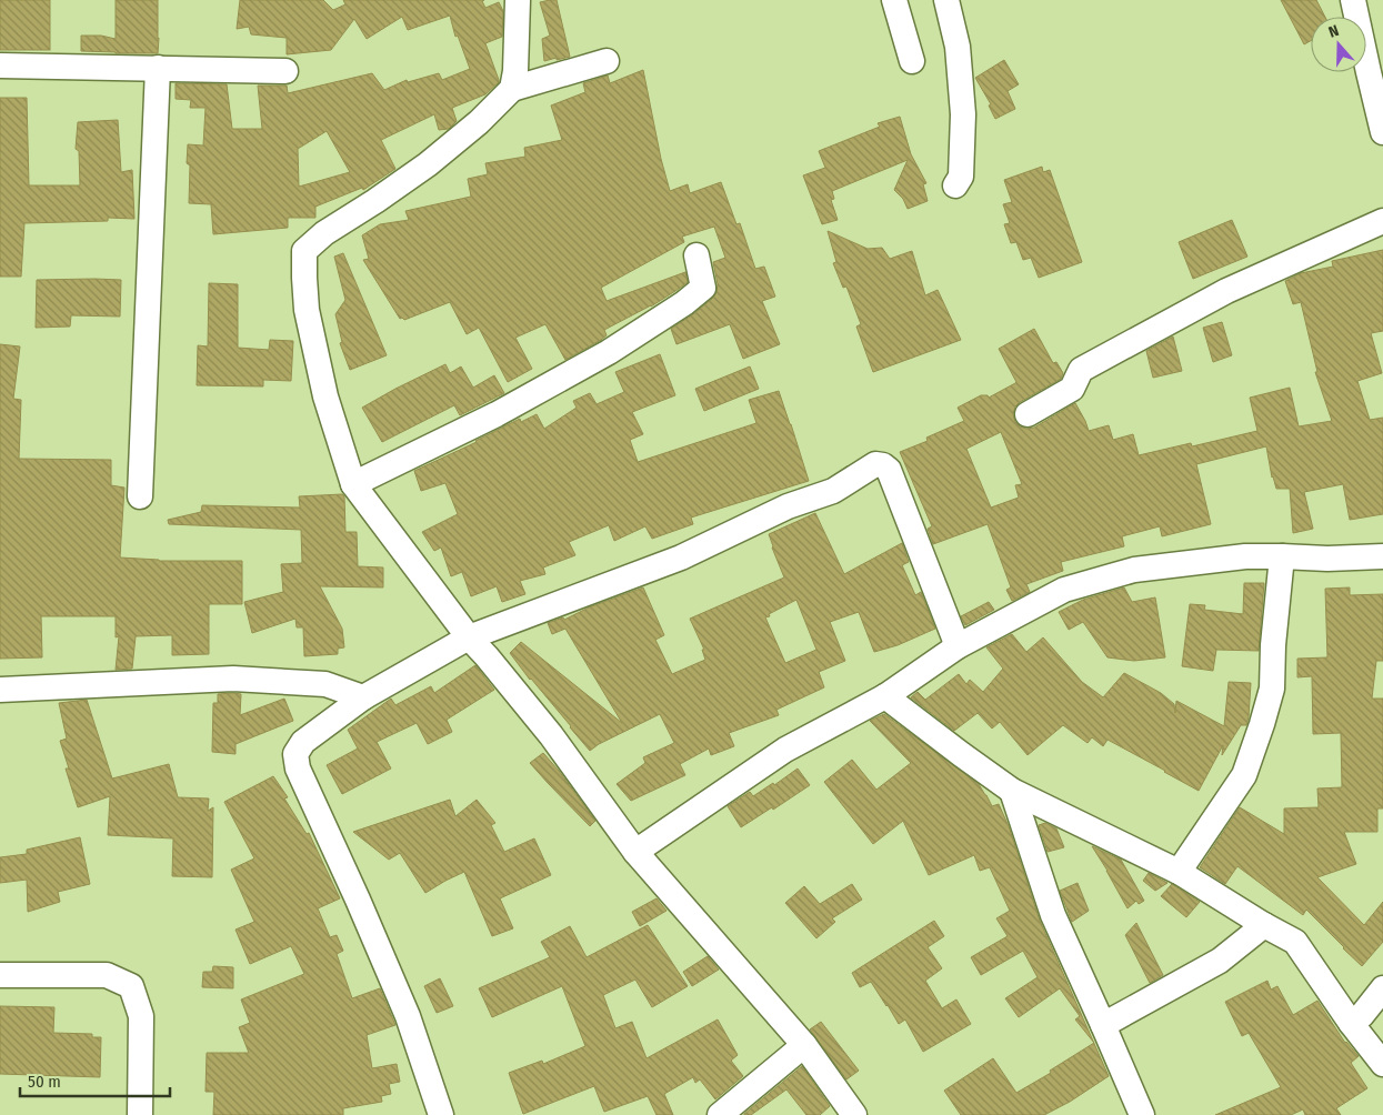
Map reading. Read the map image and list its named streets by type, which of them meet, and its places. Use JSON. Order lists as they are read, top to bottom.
{
  "scale_bar": "50 m",
  "north": "top"
}
